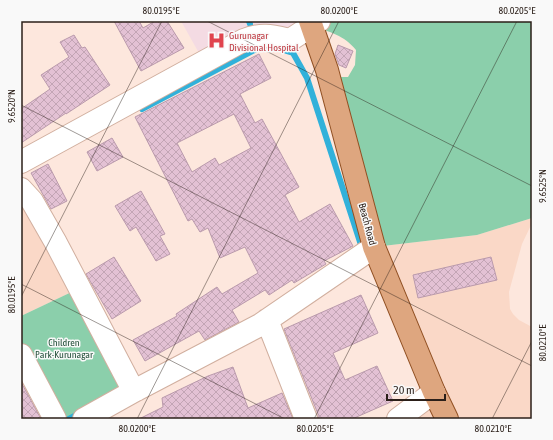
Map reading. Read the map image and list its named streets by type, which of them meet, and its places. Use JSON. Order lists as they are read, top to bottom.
{
  "streets": {
    "main road": ["Beach Road"]
  },
  "parks": ["Children Park-Kurunagar"],
  "places": {
    "hospital": ["Gurunagar Divisional Hospital"]
  },
  "scale_bar": "20 m",
  "coordinates": [
    "80.0195°E",
    "80.0200°E",
    "80.0205°E",
    "9.6520°N",
    "9.6525°N",
    "80.0210°E"
  ]
}
